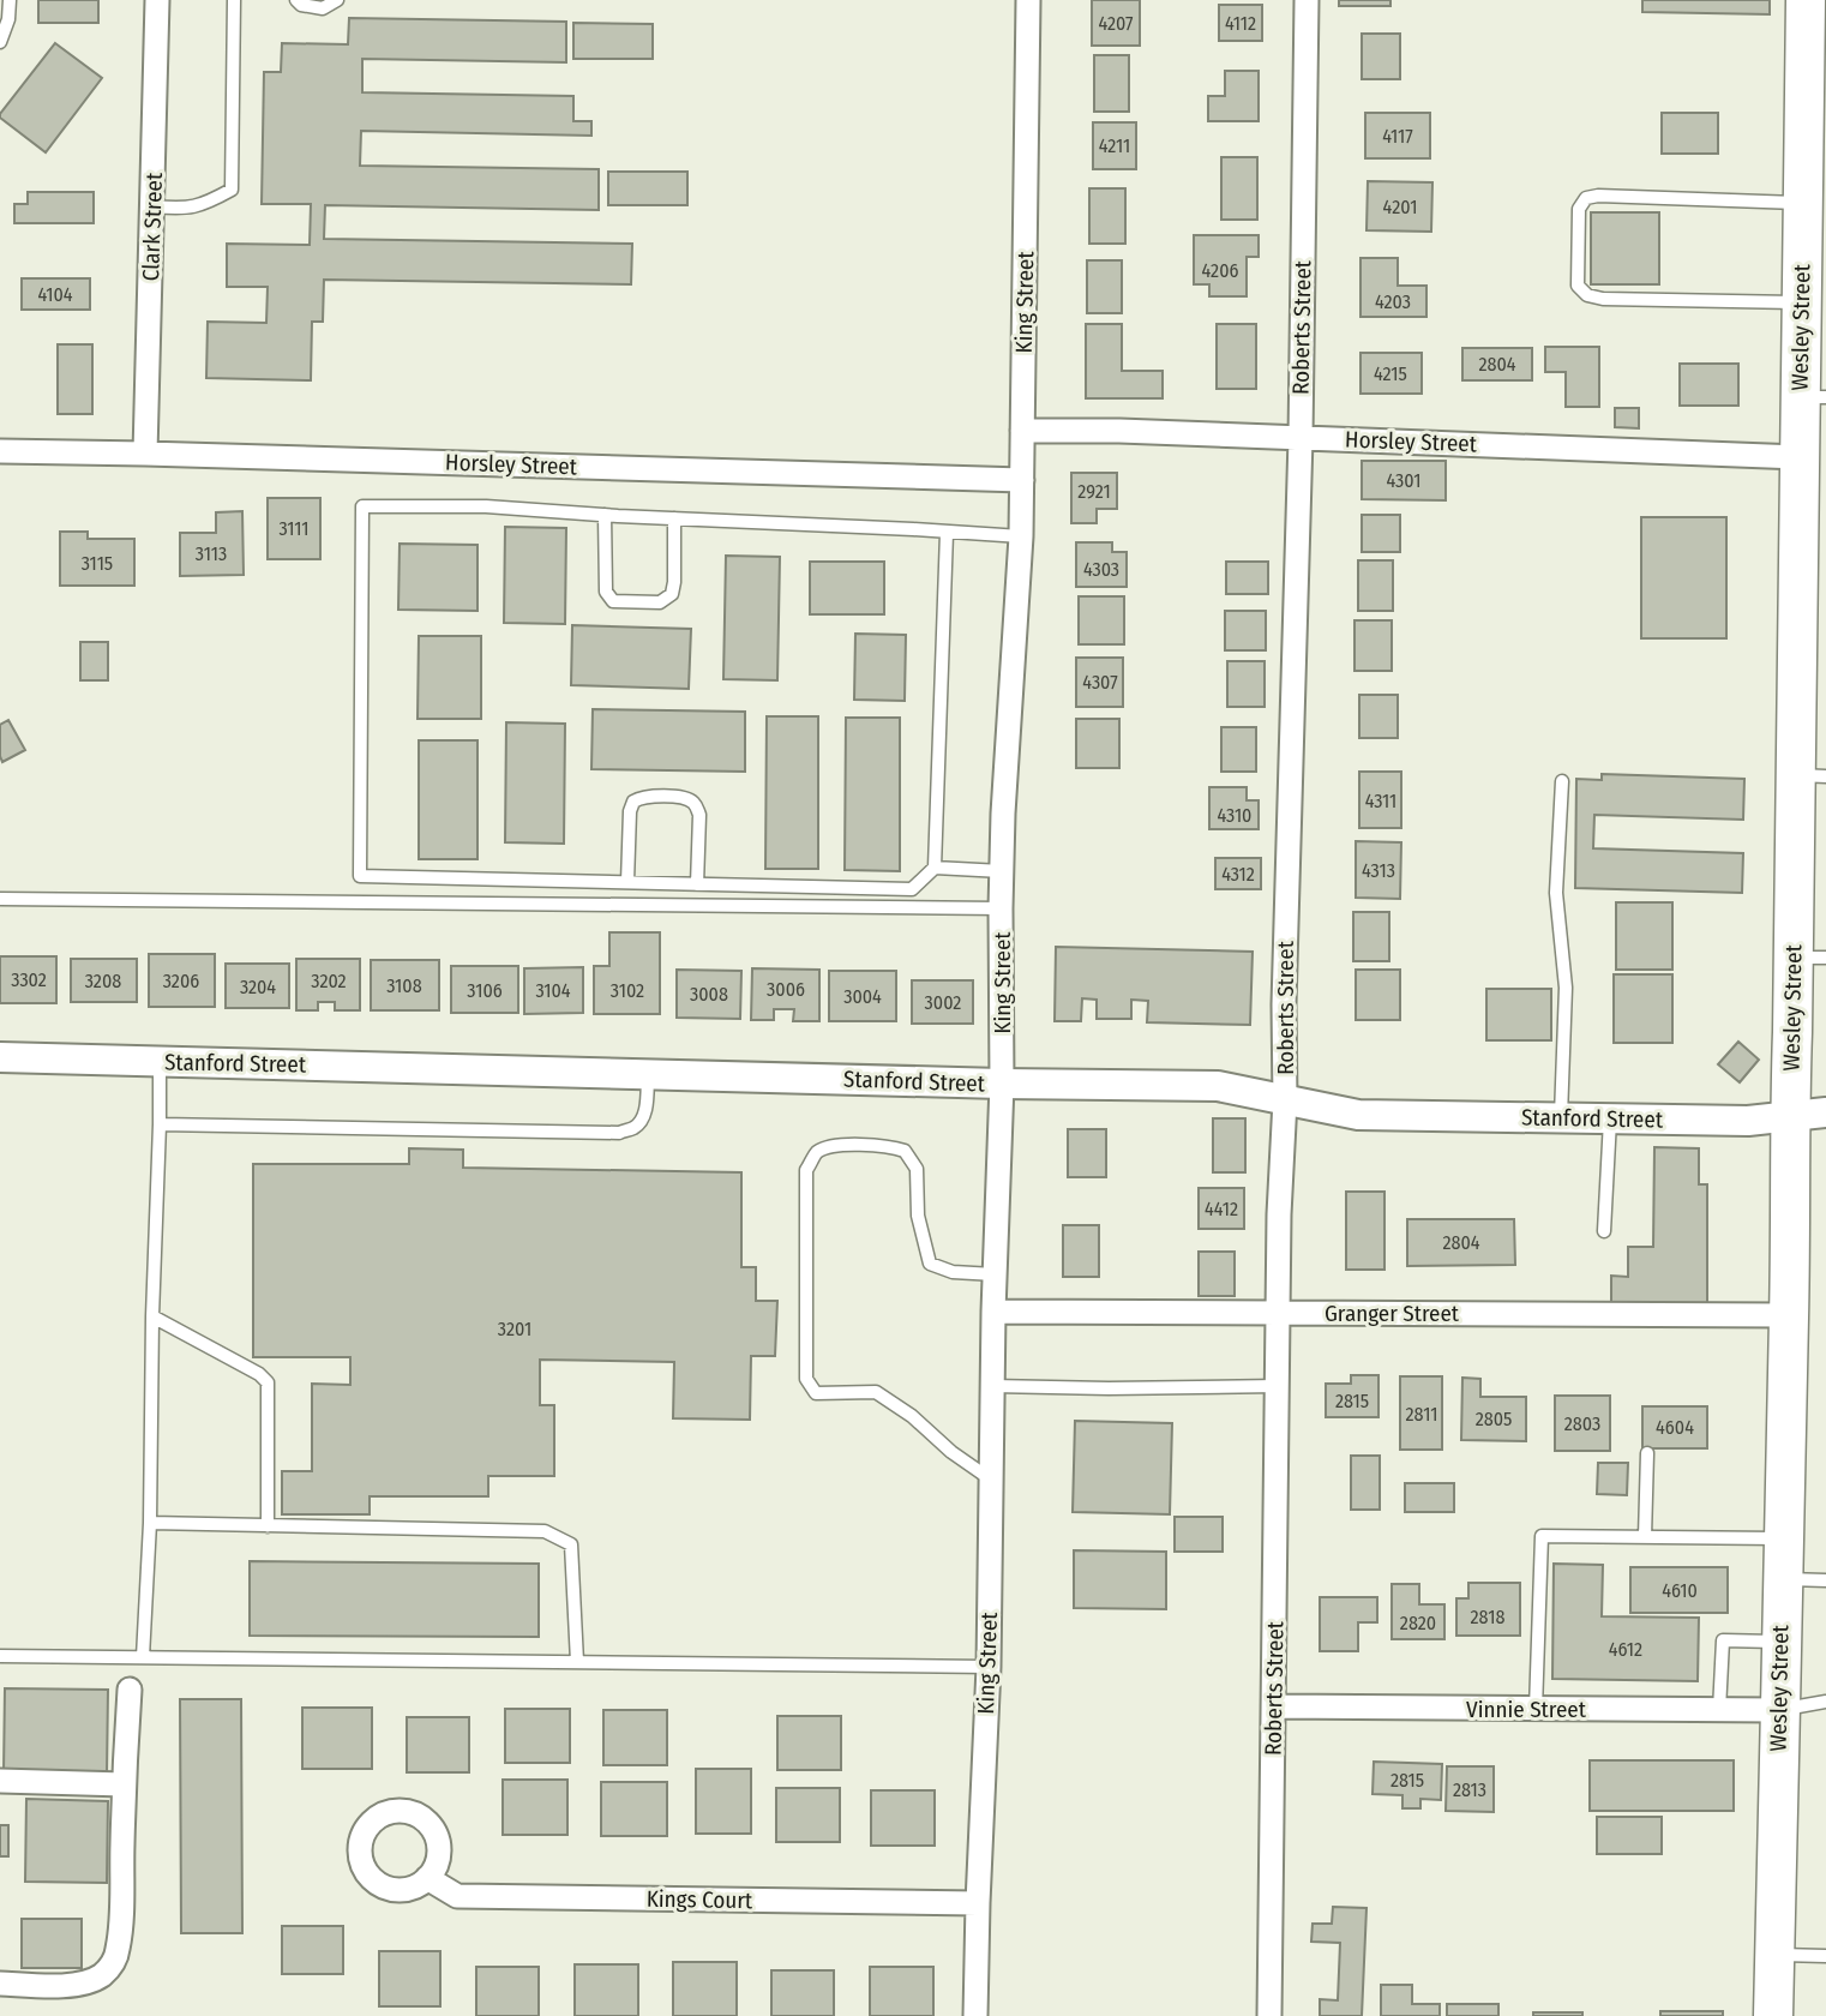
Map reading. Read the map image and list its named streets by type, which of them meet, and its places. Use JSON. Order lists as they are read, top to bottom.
{
  "streets": {
    "main road": ["Wesley Street"],
    "street": [
      "Clark Street",
      "King Street",
      "Roberts Street",
      "Horsley Street",
      "Stanford Street",
      "Granger Street",
      "Vinnie Street",
      "Kings Court"
    ]
  },
  "crossings": [
    ["Clark Street", "Horsley Street"],
    ["King Street", "Horsley Street"],
    ["King Street", "Stanford Street"],
    ["King Street", "Granger Street"],
    ["King Street", "Kings Court"],
    ["Roberts Street", "Horsley Street"],
    ["Roberts Street", "Stanford Street"],
    ["Roberts Street", "Granger Street"],
    ["Roberts Street", "Vinnie Street"],
    ["Wesley Street", "Horsley Street"],
    ["Wesley Street", "Stanford Street"],
    ["Wesley Street", "Granger Street"],
    ["Wesley Street", "Vinnie Street"]
  ],
  "house_numbers": [
    "4207",
    "4112",
    "4117",
    "4211",
    "4201",
    "4206",
    "4104",
    "4203",
    "2804",
    "4215",
    "4301",
    "2921",
    "3111",
    "3113",
    "3115",
    "4303",
    "4307",
    "4311",
    "4310",
    "4313",
    "4312",
    "3302",
    "3208",
    "3206",
    "3202",
    "3108",
    "3204",
    "3006",
    "3106",
    "3104",
    "3102",
    "3008",
    "3004",
    "3002",
    "4412",
    "2804",
    "3201",
    "2815",
    "2811",
    "2805",
    "2803",
    "4604",
    "4610",
    "2818",
    "2820",
    "4612",
    "2815",
    "2813"
  ]
}
